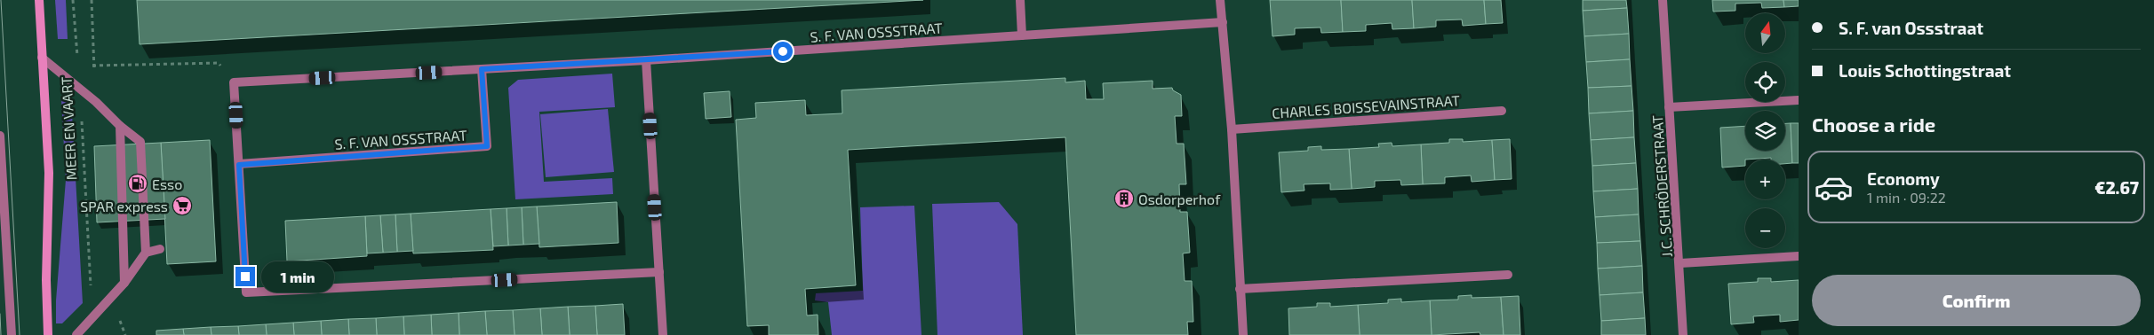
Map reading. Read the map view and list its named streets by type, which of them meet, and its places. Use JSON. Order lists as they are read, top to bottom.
{
  "streets": {
    "street": [
      "S. F. VAN OSSSTRAAT",
      "CHARLES BOISSEVAINSTRAAT",
      "MEER EN VAART",
      "J.C. SCHRÖDERSTRAAT"
    ]
  },
  "places": {
    "fuel station": ["Esso"],
    "building": ["Osdorperhof"],
    "supermarket": ["SPAR express"]
  },
  "north": "top",
  "page": {
    "banner": ["S. F. van Ossstraat", "Louis Schottingstraat"],
    "map_buttons": ["+", "−"],
    "heading": "Choose a ride",
    "list": [
      {
        "name": "Economy",
        "note": "1 min · 09:22",
        "value": "€2.67"
      }
    ],
    "bubble": "1 min",
    "buttons": "Confirm"
  }
}
